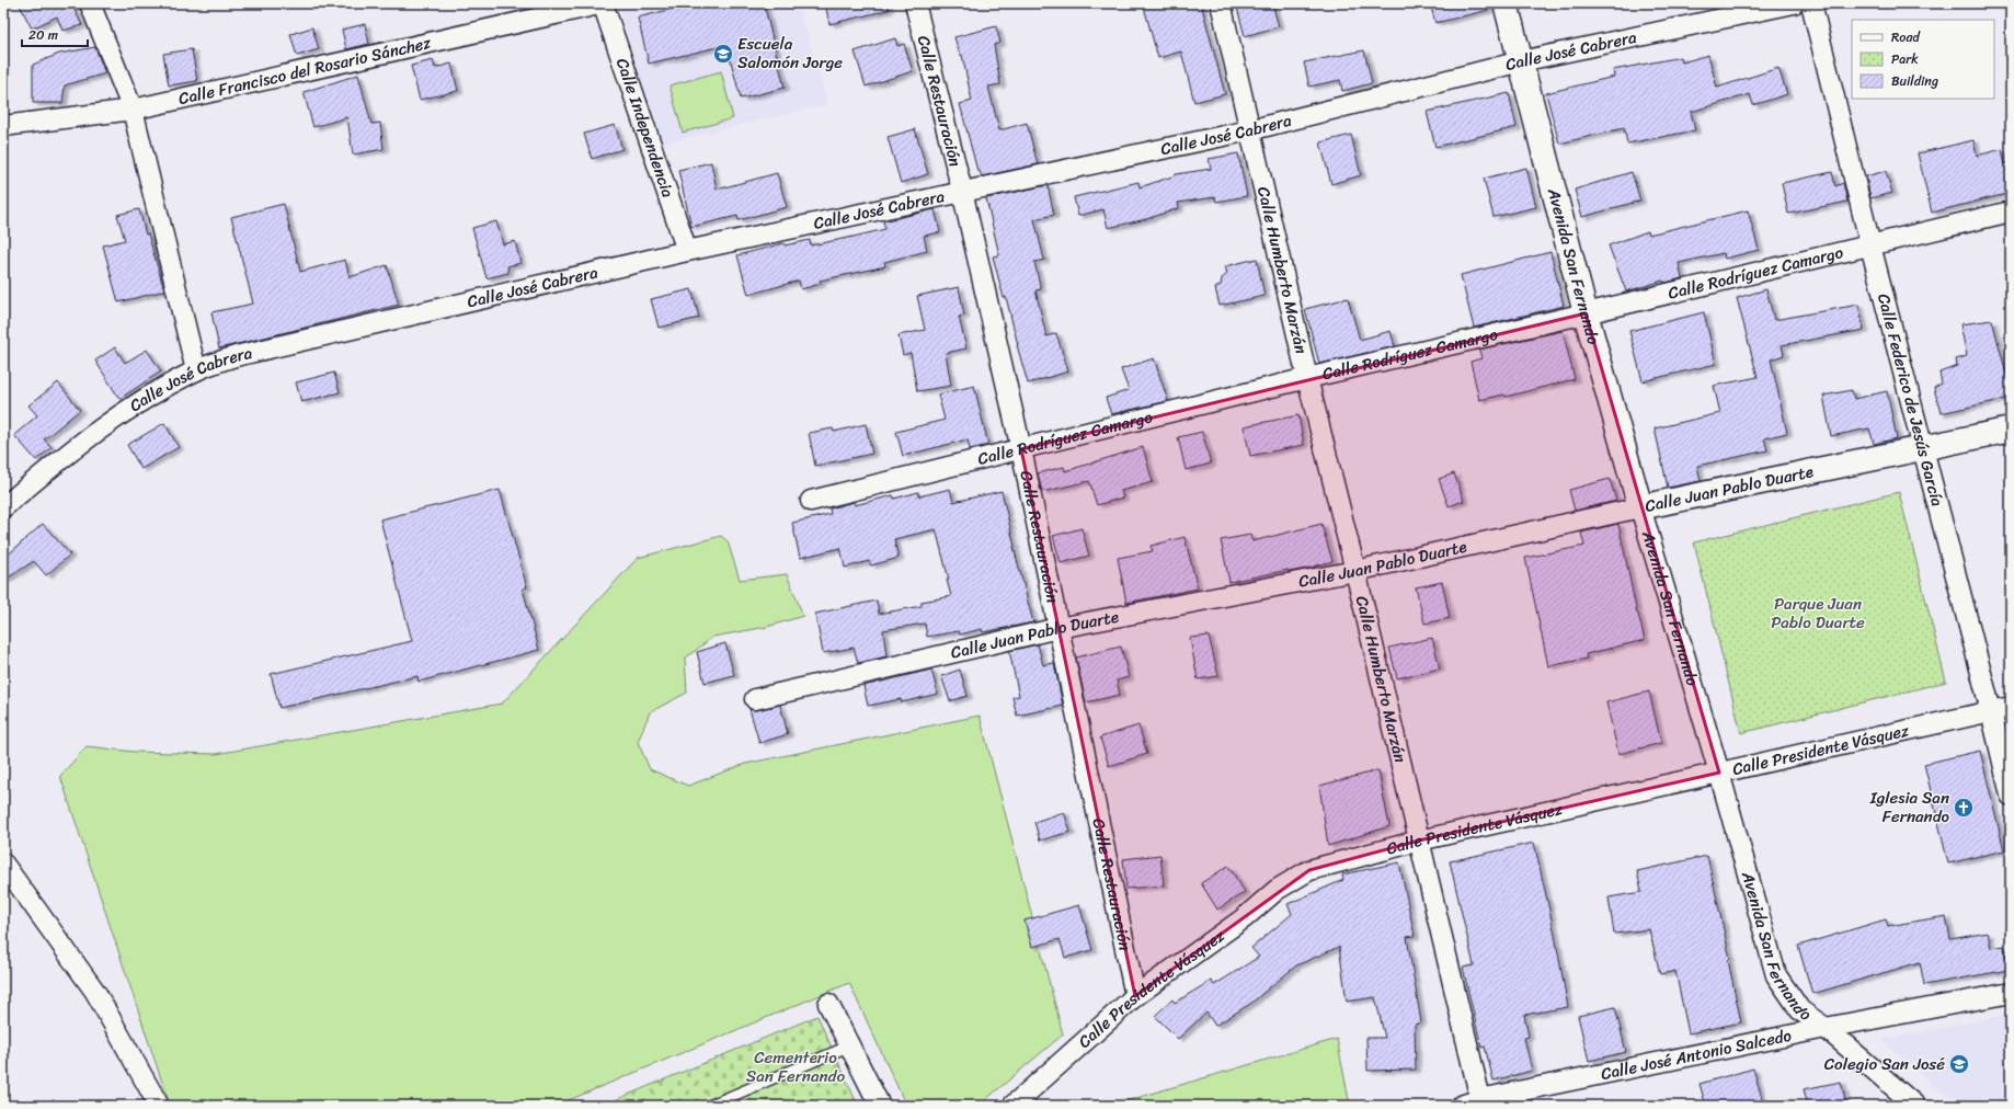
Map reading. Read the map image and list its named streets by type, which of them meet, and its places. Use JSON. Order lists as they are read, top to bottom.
{
  "streets": {
    "street": [
      "Calle José Cabrera",
      "Calle Francisco del Rosario Sánchez",
      "Calle Restauración",
      "Calle Independencia",
      "Avenida San Fernando",
      "Calle Humberto Marzán",
      "Calle Rodríguez Camargo",
      "Calle Federico de Jesús García",
      "Calle Juan Pablo Duarte",
      "Calle Presidente Vásquez",
      "Calle José Antonio Salcedo"
    ]
  },
  "crossings": [
    ["Calle José Cabrera", "Calle Restauración"],
    ["Calle José Cabrera", "Calle Independencia"],
    ["Calle José Cabrera", "Avenida San Fernando"],
    ["Calle José Cabrera", "Calle Humberto Marzán"],
    ["Calle Francisco del Rosario Sánchez", "Calle Independencia"],
    ["Calle Restauración", "Calle Rodríguez Camargo"],
    ["Calle Restauración", "Calle Juan Pablo Duarte"],
    ["Calle Restauración", "Calle Presidente Vásquez"],
    ["Avenida San Fernando", "Calle Rodríguez Camargo"],
    ["Avenida San Fernando", "Calle Juan Pablo Duarte"],
    ["Avenida San Fernando", "Calle Presidente Vásquez"],
    ["Avenida San Fernando", "Calle José Antonio Salcedo"],
    ["Calle Humberto Marzán", "Calle Rodríguez Camargo"],
    ["Calle Humberto Marzán", "Calle Juan Pablo Duarte"],
    ["Calle Humberto Marzán", "Calle Presidente Vásquez"],
    ["Calle Humberto Marzán", "Calle José Antonio Salcedo"],
    ["Calle Rodríguez Camargo", "Calle Federico de Jesús García"],
    ["Calle Federico de Jesús García", "Calle Juan Pablo Duarte"],
    ["Calle Federico de Jesús García", "Calle Presidente Vásquez"]
  ],
  "parks": ["Parque Juan Pablo Duarte", "Cementerio San Fernando"],
  "places": {
    "school or university": ["Escuela Salomón Jorge", "Colegio San José"],
    "church": ["Iglesia San Fernando"]
  },
  "legend": ["Road", "Park", "Building"],
  "scale_bar": "20 m"
}
